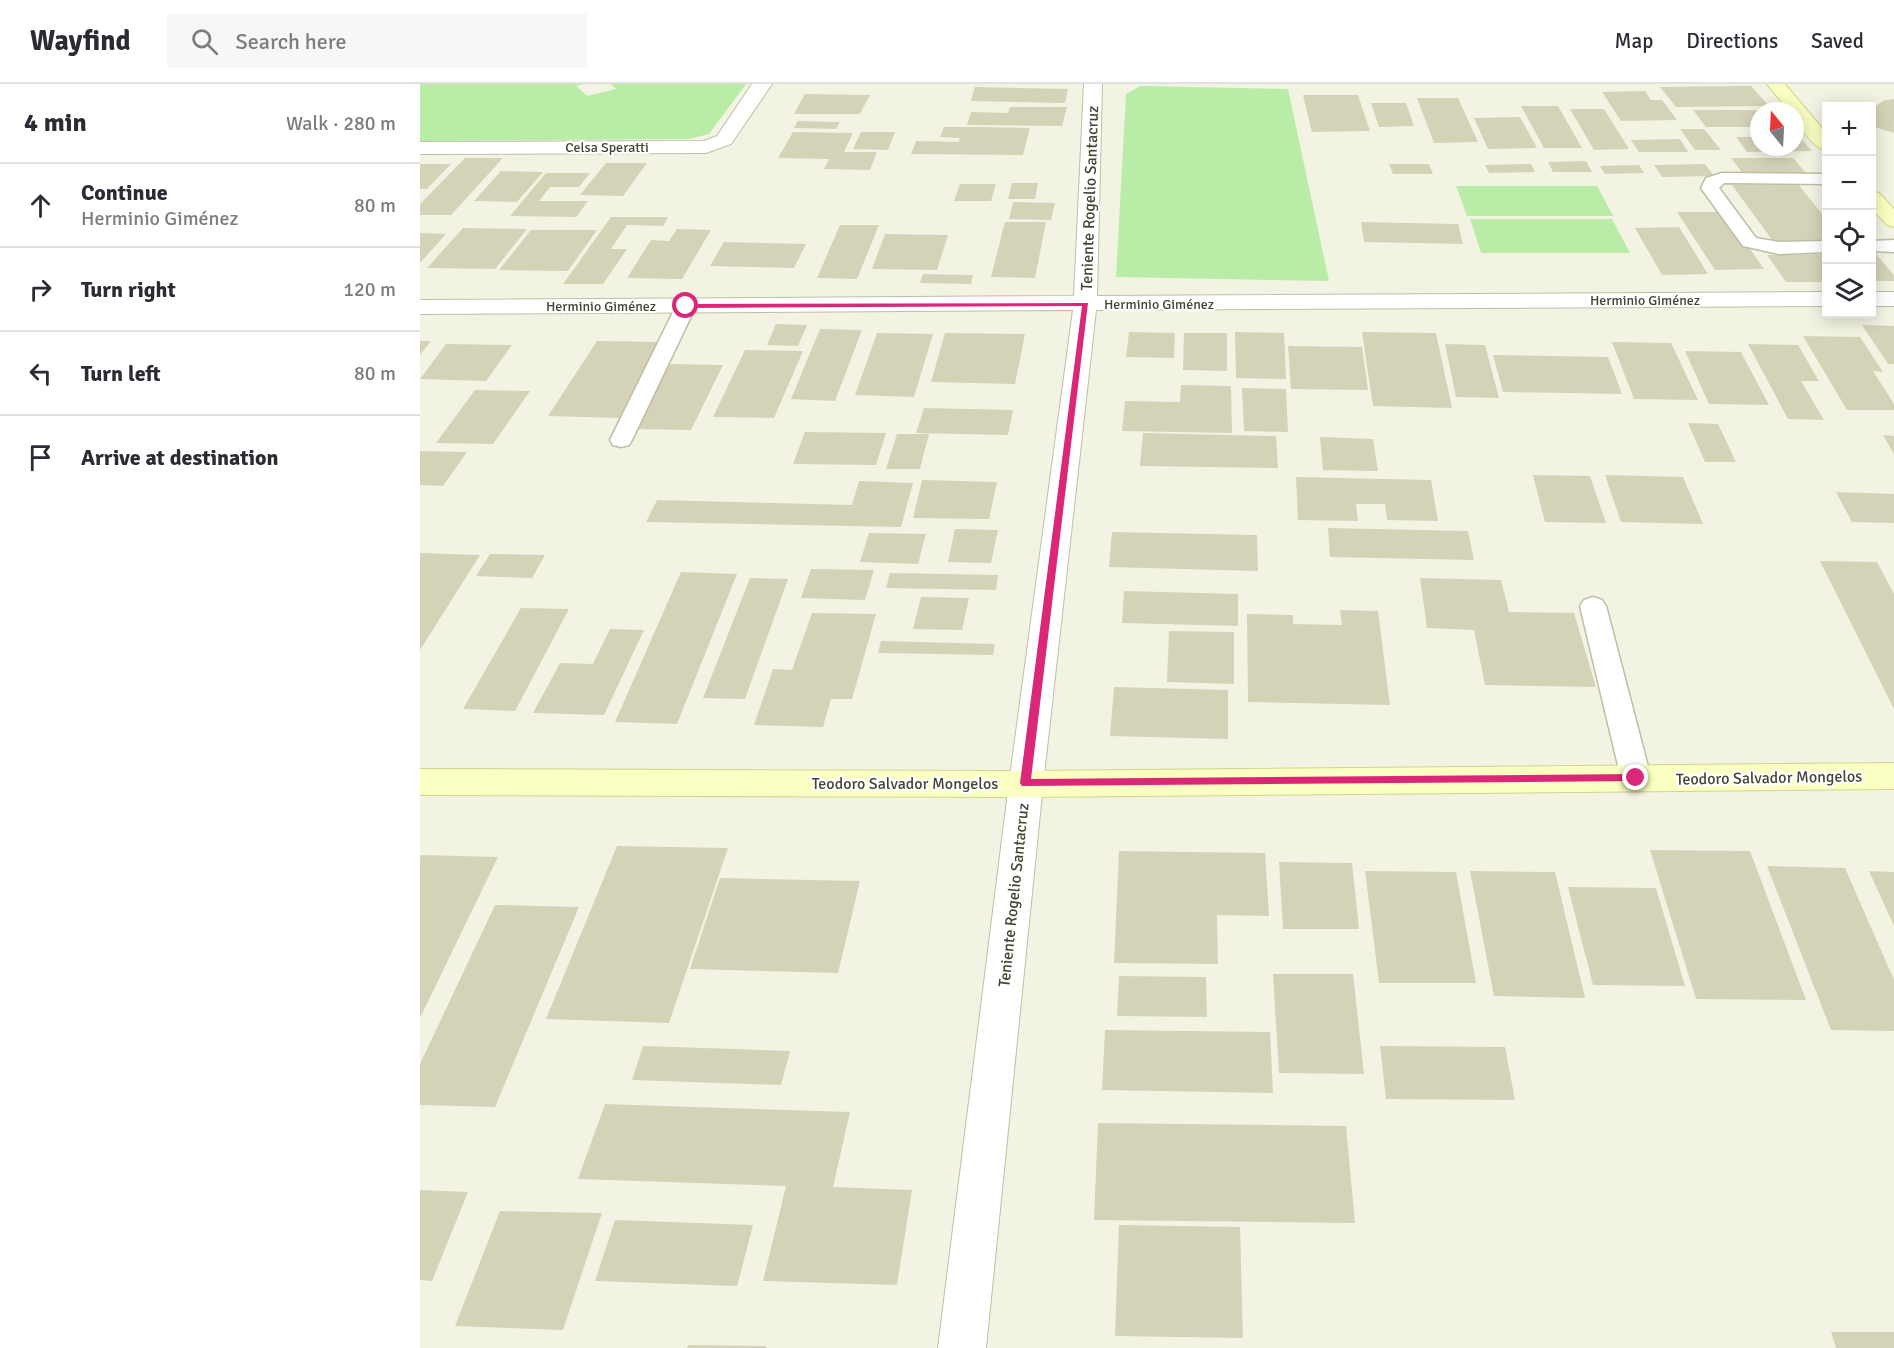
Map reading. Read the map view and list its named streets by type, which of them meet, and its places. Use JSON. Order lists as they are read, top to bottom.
{
  "streets": {
    "street": [
      "Celsa Speratti",
      "Teniente Rogelio Santacruz",
      "Herminio Giménez",
      "Teodoro Salvador Mongelos"
    ]
  },
  "crossings": [
    ["Teniente Rogelio Santacruz", "Herminio Giménez"],
    ["Teniente Rogelio Santacruz", "Teodoro Salvador Mongelos"]
  ],
  "north": "top",
  "page": {
    "header": "Wayfind",
    "search": "Search here",
    "nav": ["Map", "Directions", "Saved"],
    "heading": ["4 min", "Walk · 280 m"],
    "map_buttons": ["+", "−"],
    "list": [
      ["Continue", "Herminio Giménez", "80 m"],
      ["Turn right", "120 m"],
      ["Turn left", "80 m"],
      "Arrive at destination"
    ]
  }
}
